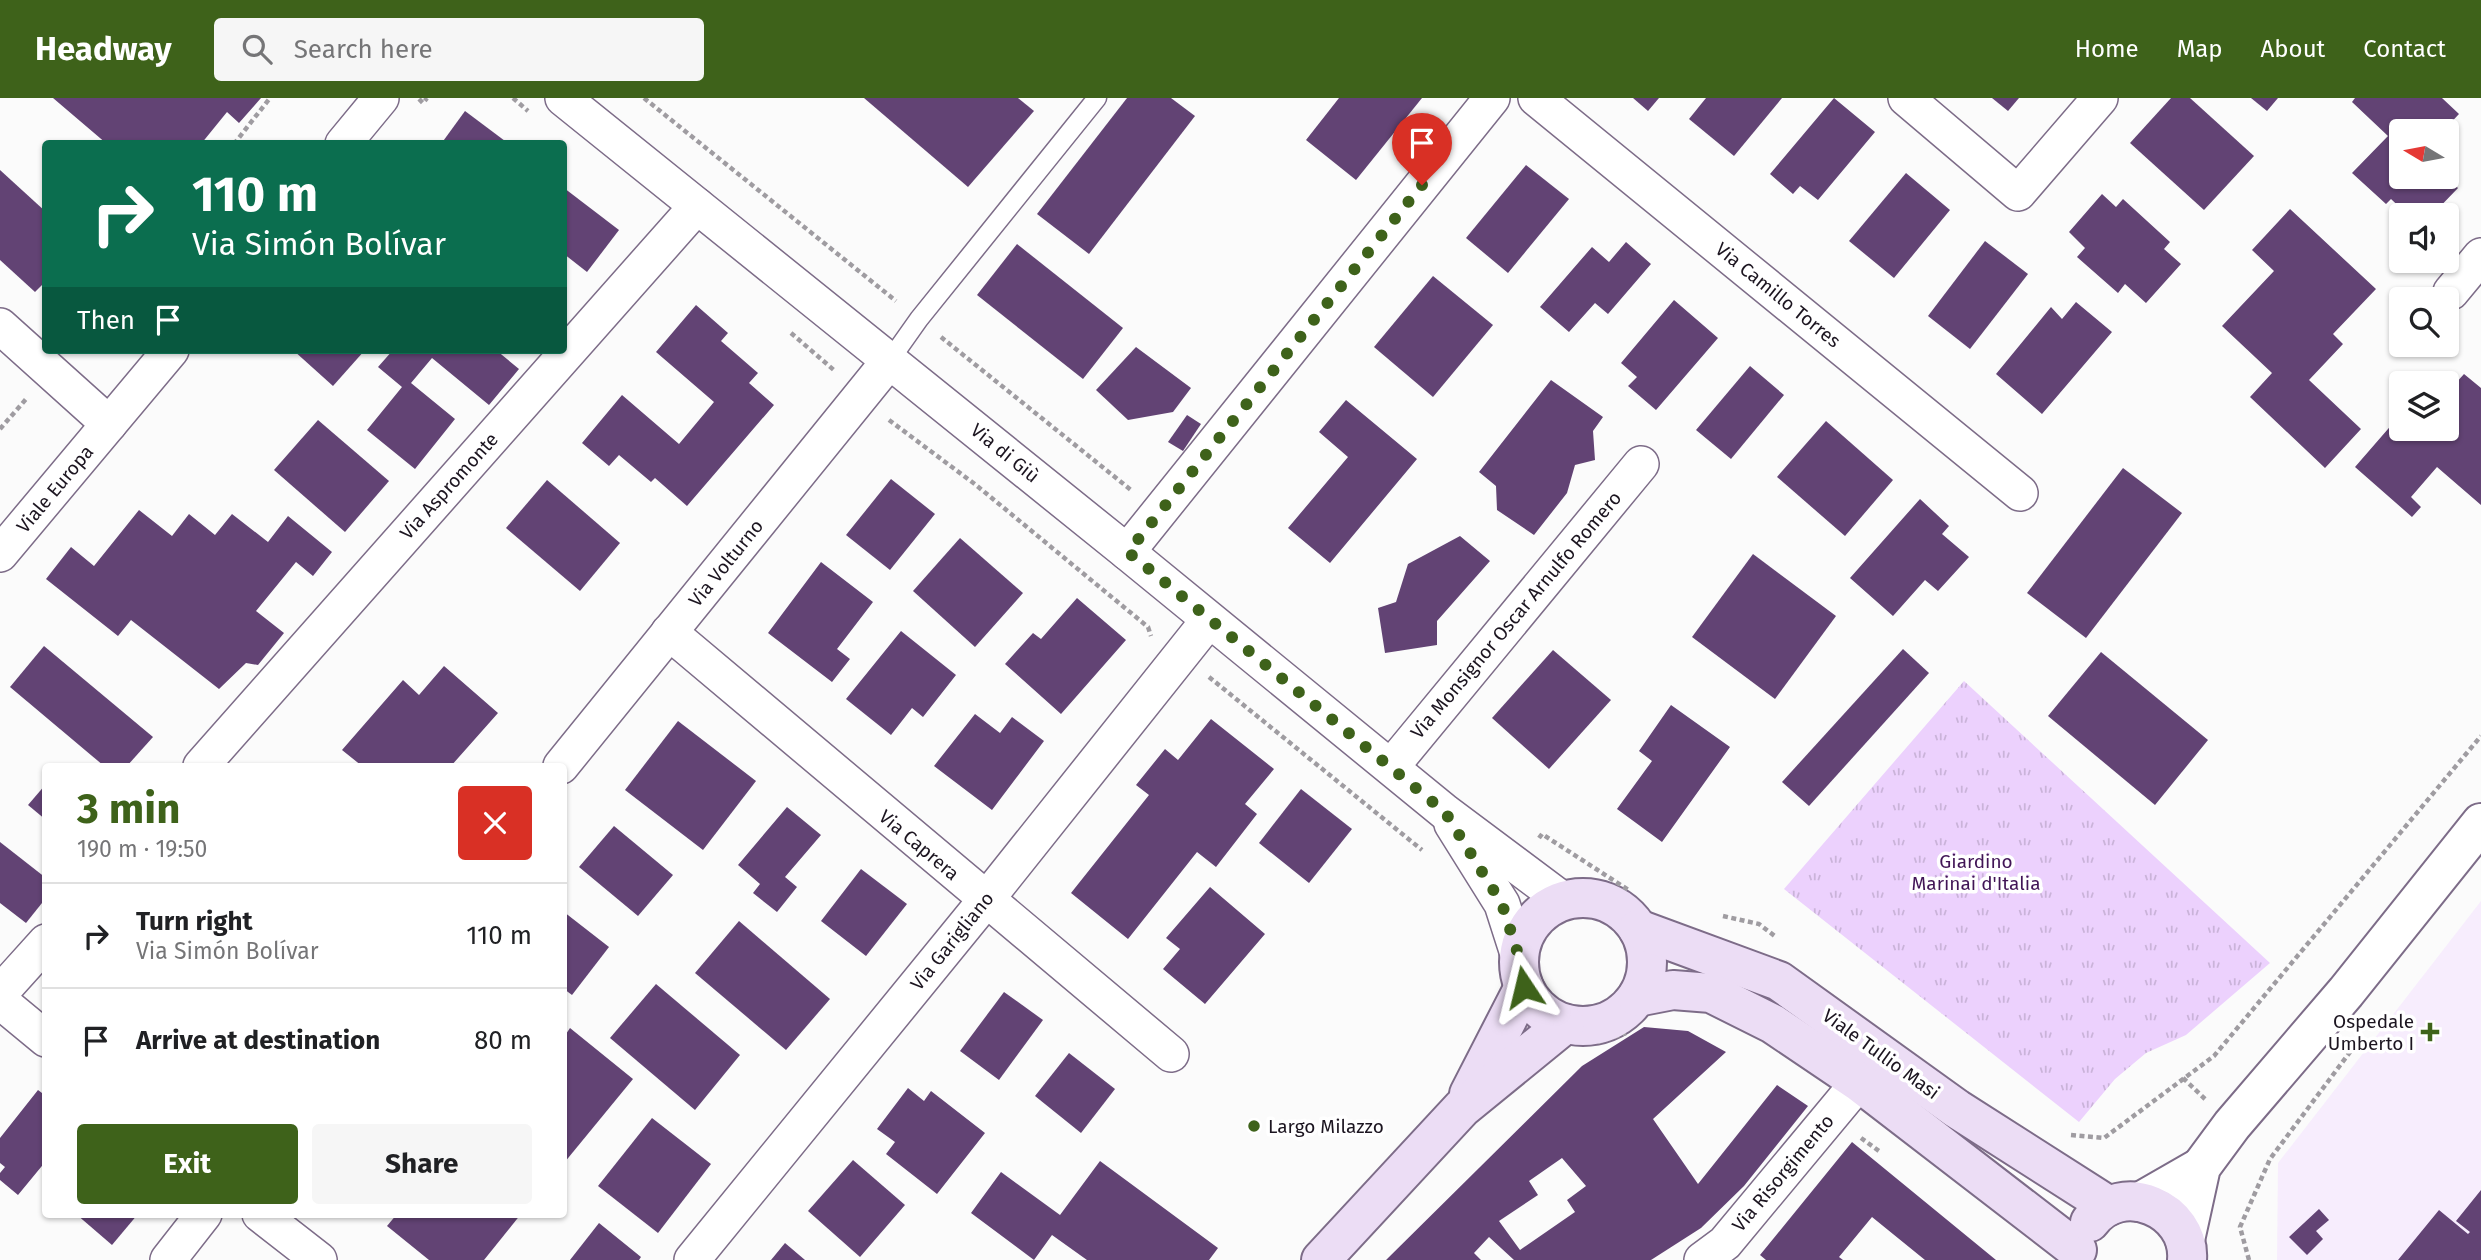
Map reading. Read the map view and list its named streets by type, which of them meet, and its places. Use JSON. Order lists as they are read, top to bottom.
{
  "streets": {
    "main road": ["Viale Tullio Masi"],
    "street": [
      "Via Camillo Torres",
      "Via di Giù",
      "Via Aspromonte",
      "Viale Europa",
      "Via Volturno",
      "Via Monsignor Oscar Arnulfo Romero",
      "Via Caprera",
      "Via Garigliano",
      "Via Risorgimento"
    ]
  },
  "crossings": [
    ["Via di Giù", "Via Aspromonte"],
    ["Via di Giù", "Via Volturno"],
    ["Via di Giù", "Via Monsignor Oscar Arnulfo Romero"],
    ["Via di Giù", "Via Garigliano"],
    ["Via di Giù", "Viale Tullio Masi"],
    ["Via Volturno", "Via Caprera"],
    ["Via Caprera", "Via Garigliano"],
    ["Viale Tullio Masi", "Via Risorgimento"]
  ],
  "parks": ["Giardino Marinai d'Italia"],
  "places": {
    "health": ["Ospedale Umberto I"],
    "other": ["Largo Milazzo"]
  },
  "north": "left",
  "page": {
    "header": "Headway",
    "search": "Search here",
    "nav": [
      "Home",
      "Map",
      "About",
      "Contact"
    ],
    "turn": ["110 m", "Via Simón Bolívar"],
    "then": "Then",
    "heading": ["3 min", "190 m · 19:50"],
    "list": [
      {
        "name": "Turn right",
        "note": "Via Simón Bolívar",
        "value": "110 m"
      },
      {
        "name": "Arrive at destination",
        "value": "80 m"
      }
    ],
    "buttons": ["Exit", "Share"]
  }
}
